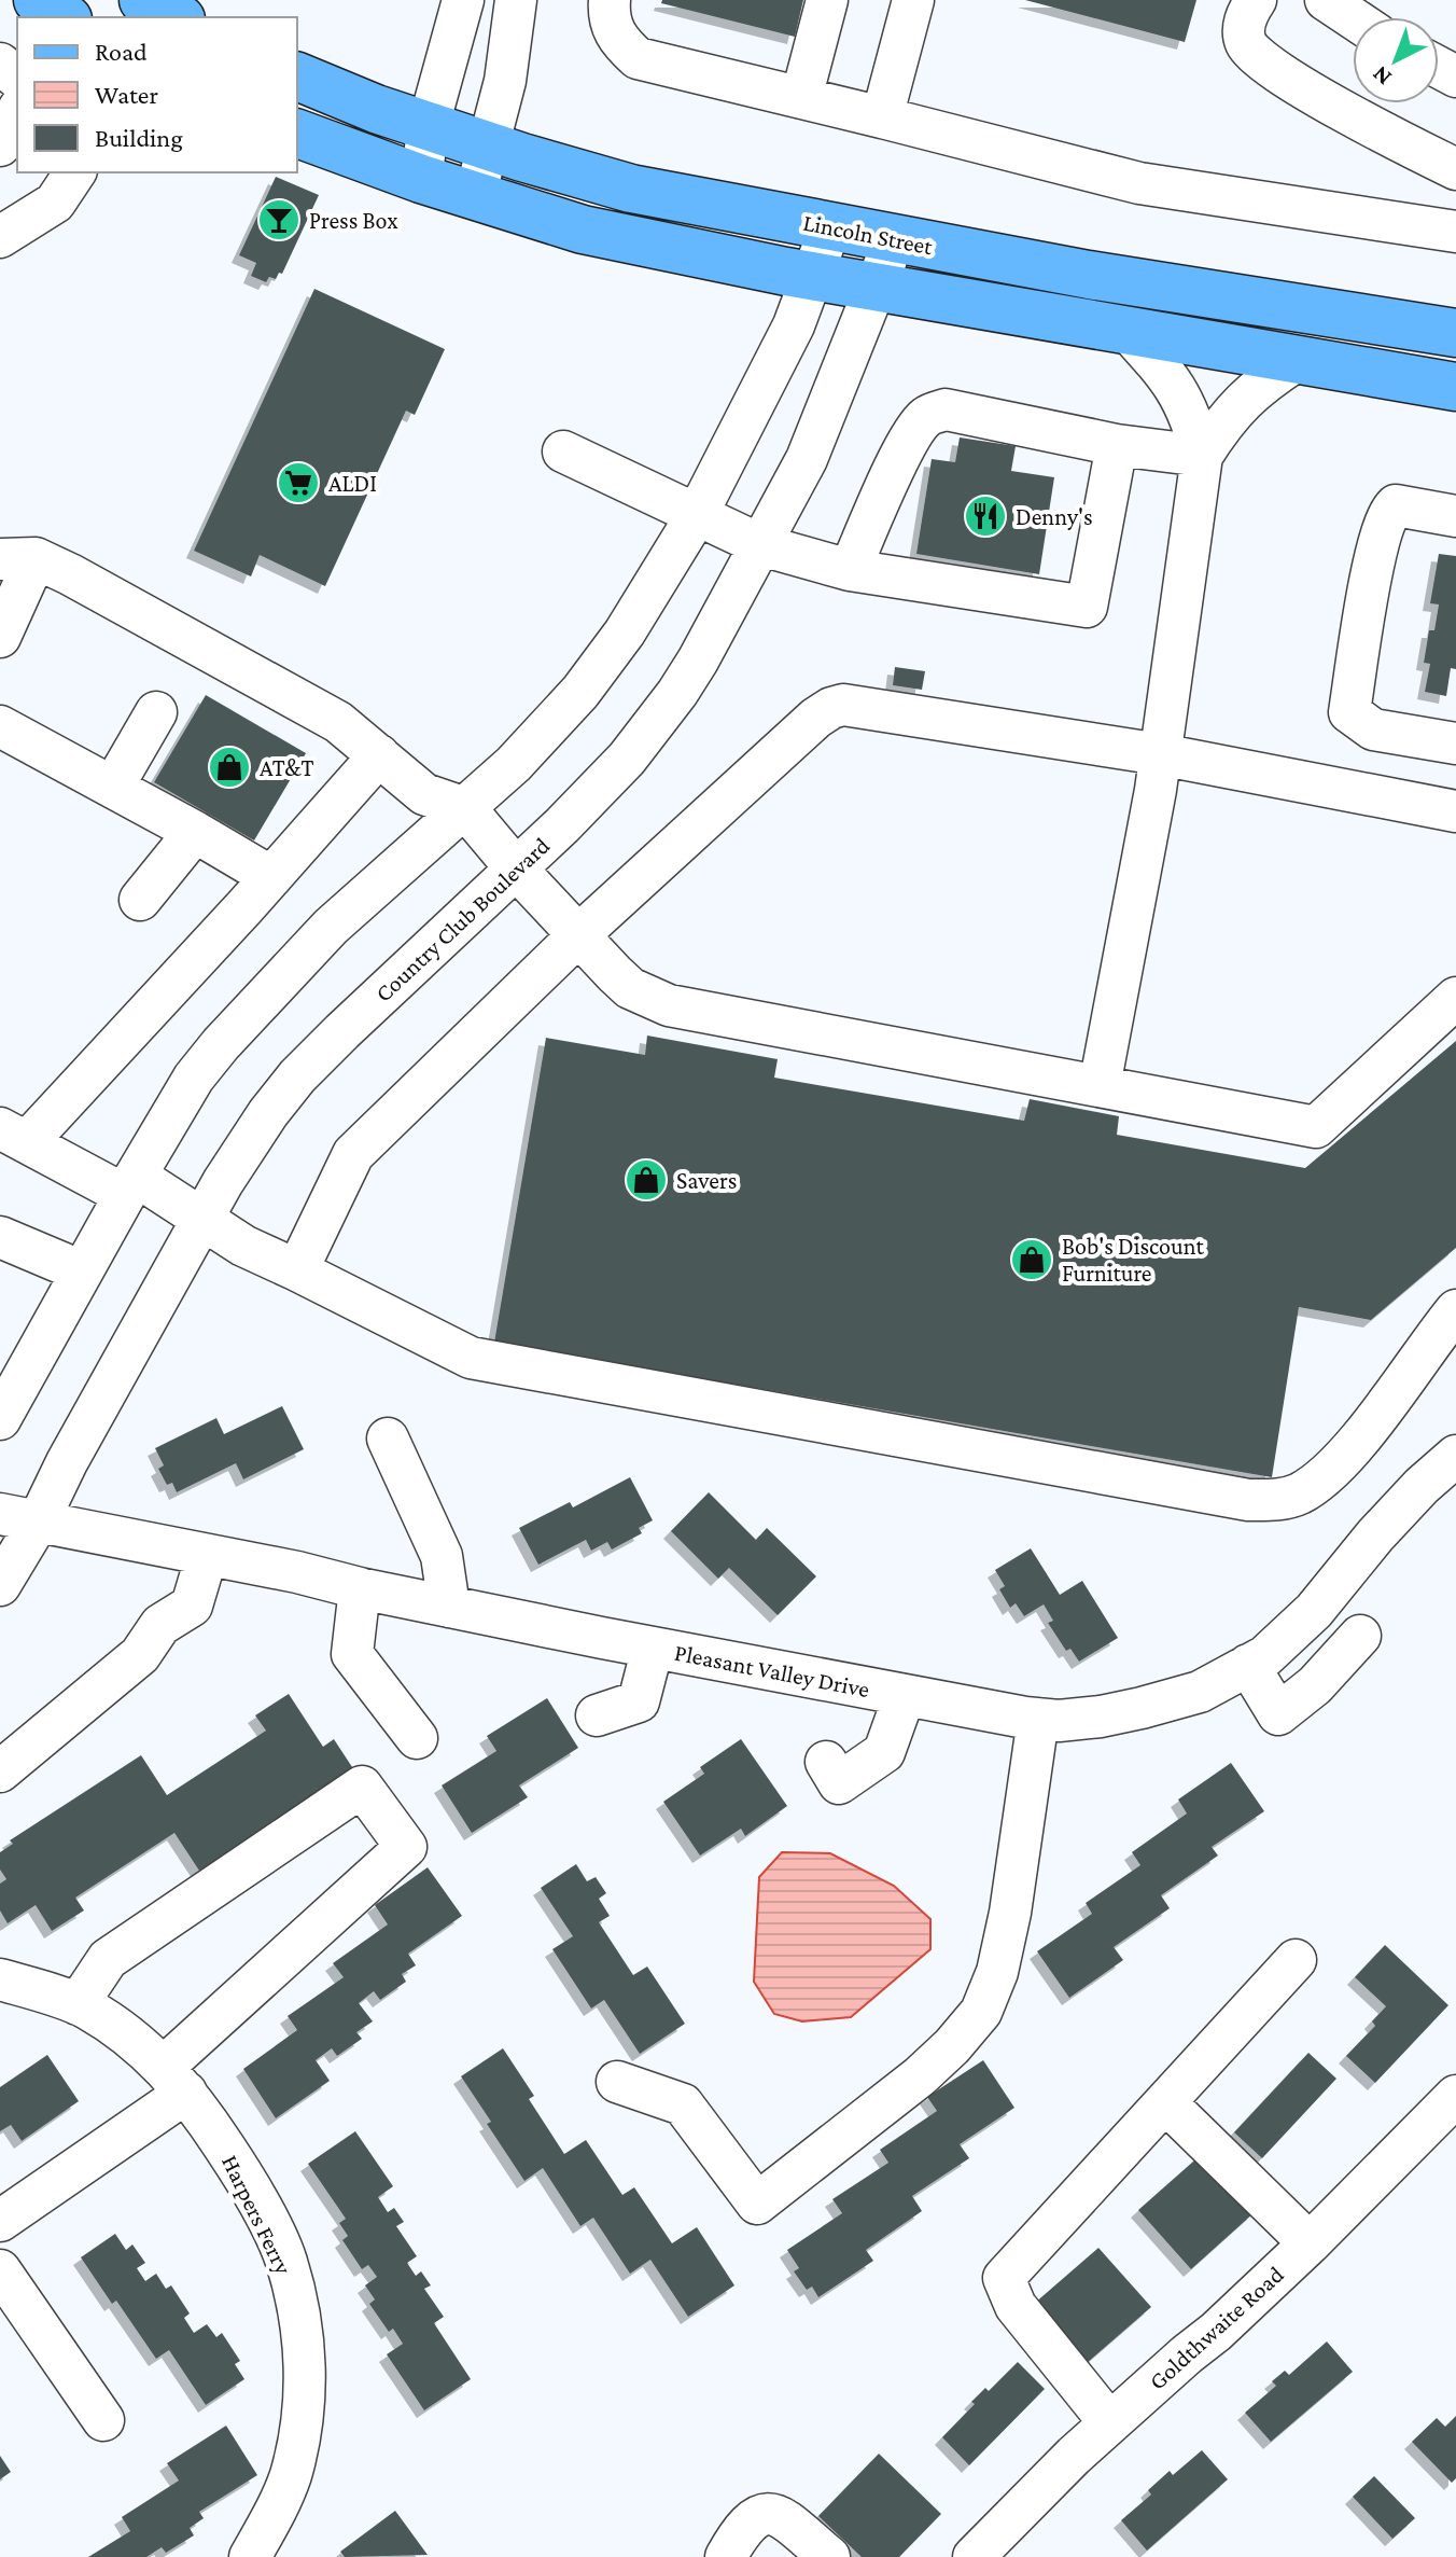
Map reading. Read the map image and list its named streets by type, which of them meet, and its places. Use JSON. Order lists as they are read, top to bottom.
{
  "streets": {
    "main road": ["Lincoln Street"],
    "street": [
      "Country Club Boulevard",
      "Pleasant Valley Drive",
      "Harpers Ferry",
      "Goldthwaite Road"
    ]
  },
  "crossings": [
    ["Lincoln Street", "Country Club Boulevard"],
    ["Country Club Boulevard", "Pleasant Valley Drive"]
  ],
  "places": {
    "bar": ["Press Box"],
    "supermarket": ["ALDI"],
    "restaurant": ["Denny's"],
    "shop": ["AT&T", "Savers", "Bob's Discount Furniture"]
  },
  "legend": ["Road", "Water", "Building"],
  "north": "bottom left"
}
